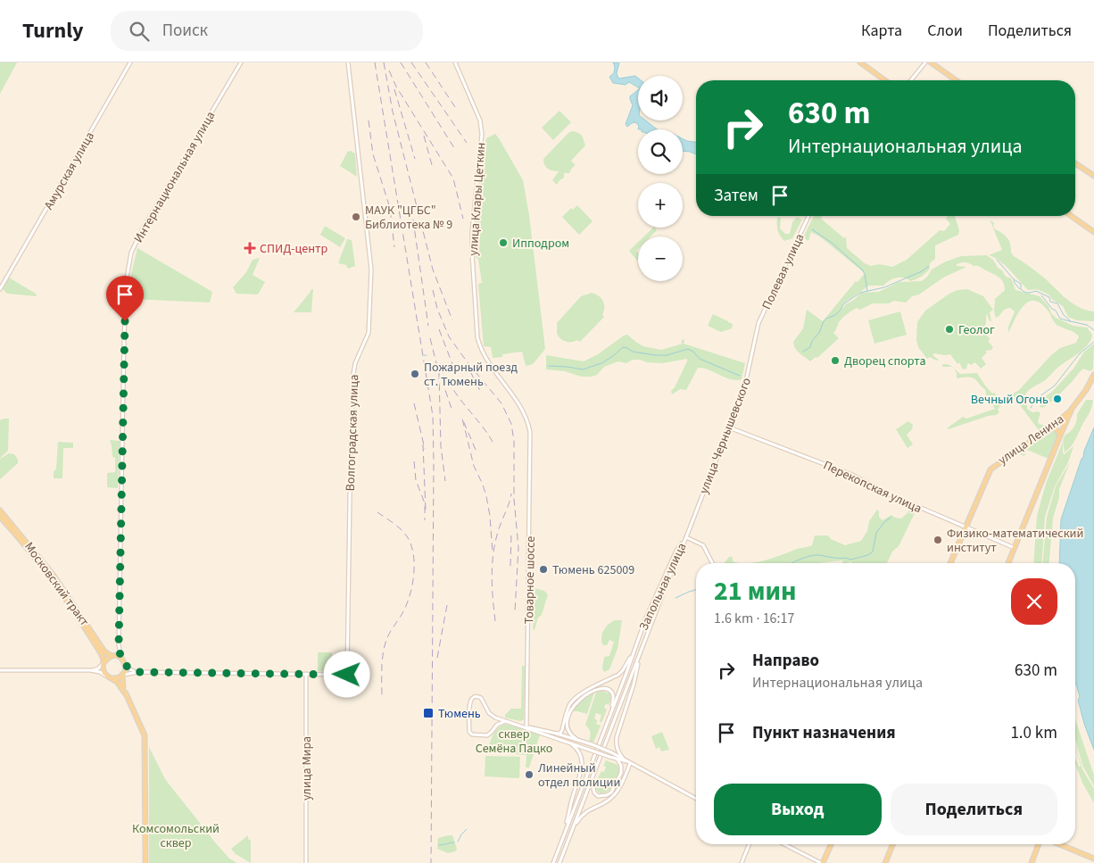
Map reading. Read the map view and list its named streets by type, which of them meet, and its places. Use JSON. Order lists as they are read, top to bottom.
{
  "streets": {
    "main road": ["улица Ленина", "Московский тракт"],
    "street": [
      "Амурская улица",
      "Интернациональная улица",
      "улица Клары Цеткин",
      "Полевая улица",
      "Волгоградская улица",
      "улица Чернышевского",
      "Перекопская улица",
      "Товарное шоссе",
      "Запольная улица",
      "улица Мира"
    ]
  },
  "crossings": [
    ["Интернациональная улица", "Московский тракт"],
    ["улица Клары Цеткин", "Товарное шоссе"],
    ["Полевая улица", "улица Чернышевского"],
    ["Волгоградская улица", "улица Мира"],
    ["улица Чернышевского", "Перекопская улица"],
    ["улица Чернышевского", "Запольная улица"],
    ["улица Ленина", "Перекопская улица"]
  ],
  "parks": ["сквер Семёна Пацко", "Комсомольский сквер"],
  "places": {
    "other": [
      "МАУК \"ЦГБС\" Библиотека № 9",
      "Ипподром",
      "Геолог",
      "Дворец спорта",
      "Пожарный поезд ст. Тюмень",
      "Вечный Огонь",
      "Физико-математический институт",
      "Тюмень 625009",
      "Линейный отдел полиции"
    ],
    "health": ["СПИД-центр"],
    "transit": ["Тюмень"]
  },
  "page": {
    "header": "Turnly",
    "search": "Поиск",
    "nav": ["Карта", "Слои", "Поделиться"],
    "map_buttons": ["+", "−"],
    "turn": ["630 m", "Интернациональная улица"],
    "then": "Затем",
    "heading": ["21 мин", "1.6 km · 16:17"],
    "list": [
      {
        "name": "Направо",
        "note": "Интернациональная улица",
        "value": "630 m"
      },
      {
        "name": "Пункт назначения",
        "value": "1.0 km"
      }
    ],
    "buttons": ["Выход", "Поделиться"]
  }
}
